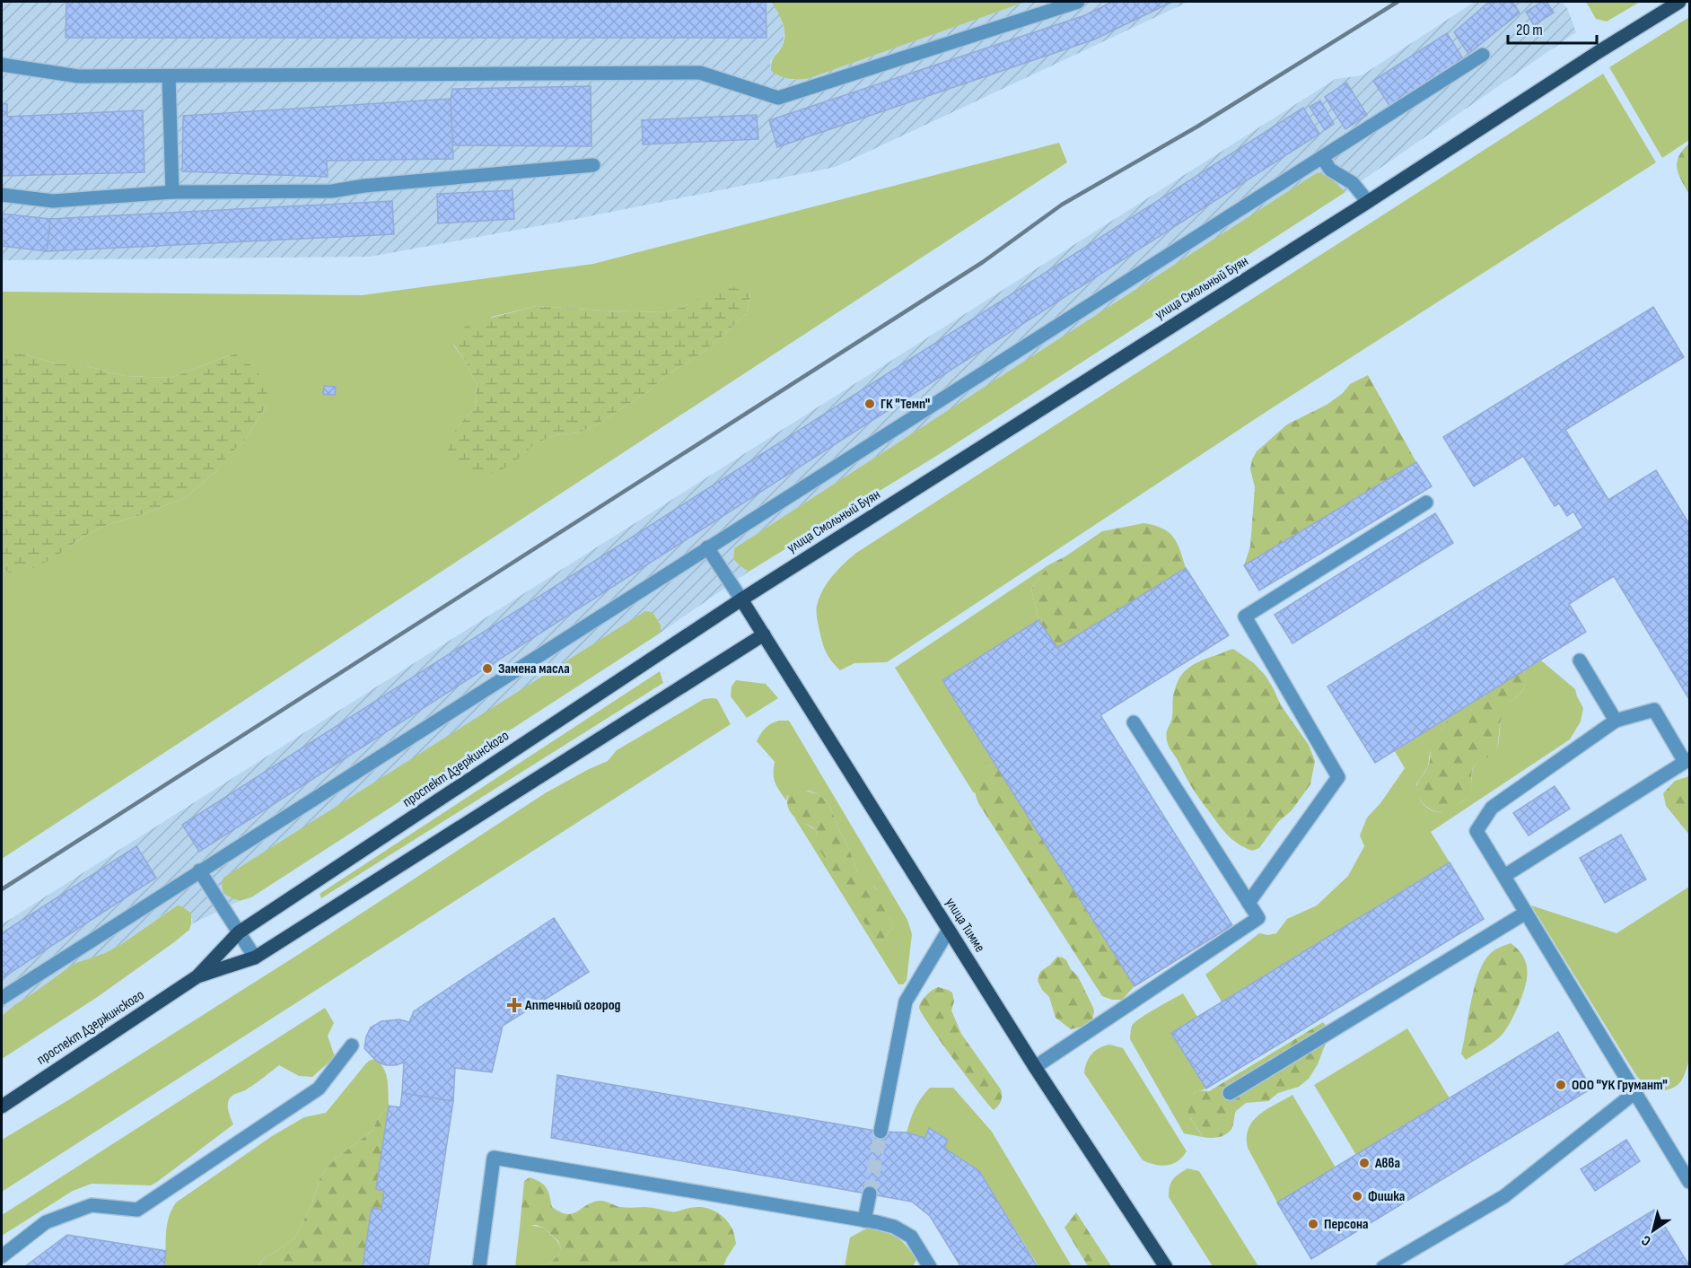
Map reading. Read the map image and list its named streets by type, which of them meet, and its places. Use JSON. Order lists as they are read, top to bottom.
{
  "streets": {
    "main road": ["улица Смольный Буян", "проспект Дзержинского", "улица Тимме"]
  },
  "crossings": [
    ["улица Смольный Буян", "проспект Дзержинского"],
    ["улица Смольный Буян", "улица Тимме"],
    ["проспект Дзержинского", "улица Тимме"]
  ],
  "places": {
    "other": [
      "ГК \"Темп\"",
      "Замена масла",
      "ООО \"УК Грумант\"",
      "Авва",
      "Фишка",
      "Персона"
    ],
    "health": ["Аптечный огород"]
  },
  "scale_bar": "20 m",
  "north": "bottom left"
}
